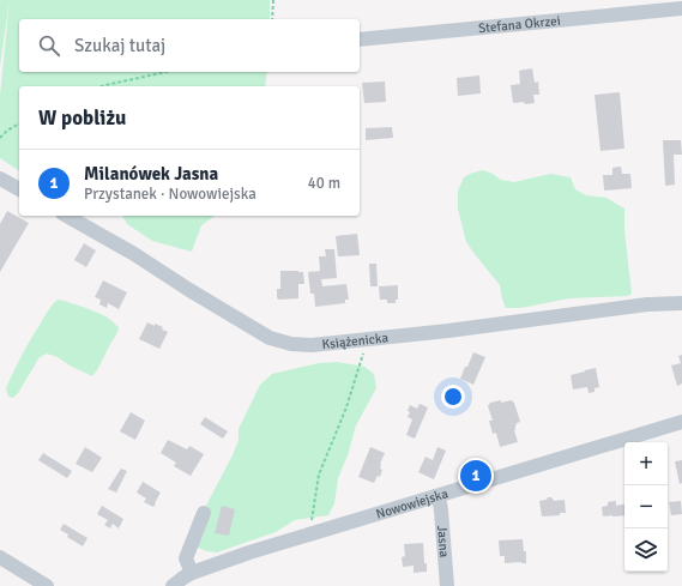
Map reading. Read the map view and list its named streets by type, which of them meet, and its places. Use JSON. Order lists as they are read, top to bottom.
{
  "streets": {
    "street": [
      "Stefana Okrzei",
      "Książenicka",
      "Nowowiejska",
      "Jasna"
    ]
  },
  "crossings": [
    ["Nowowiejska", "Jasna"]
  ],
  "page": {
    "search": "Szukaj tutaj",
    "heading": "W pobliżu",
    "list": [
      {
        "mark": "1",
        "name": "Milanówek Jasna",
        "note": "Przystanek · Nowowiejska",
        "value": "40 m"
      }
    ],
    "map_buttons": ["+", "−"],
    "pins": "1"
  }
}
